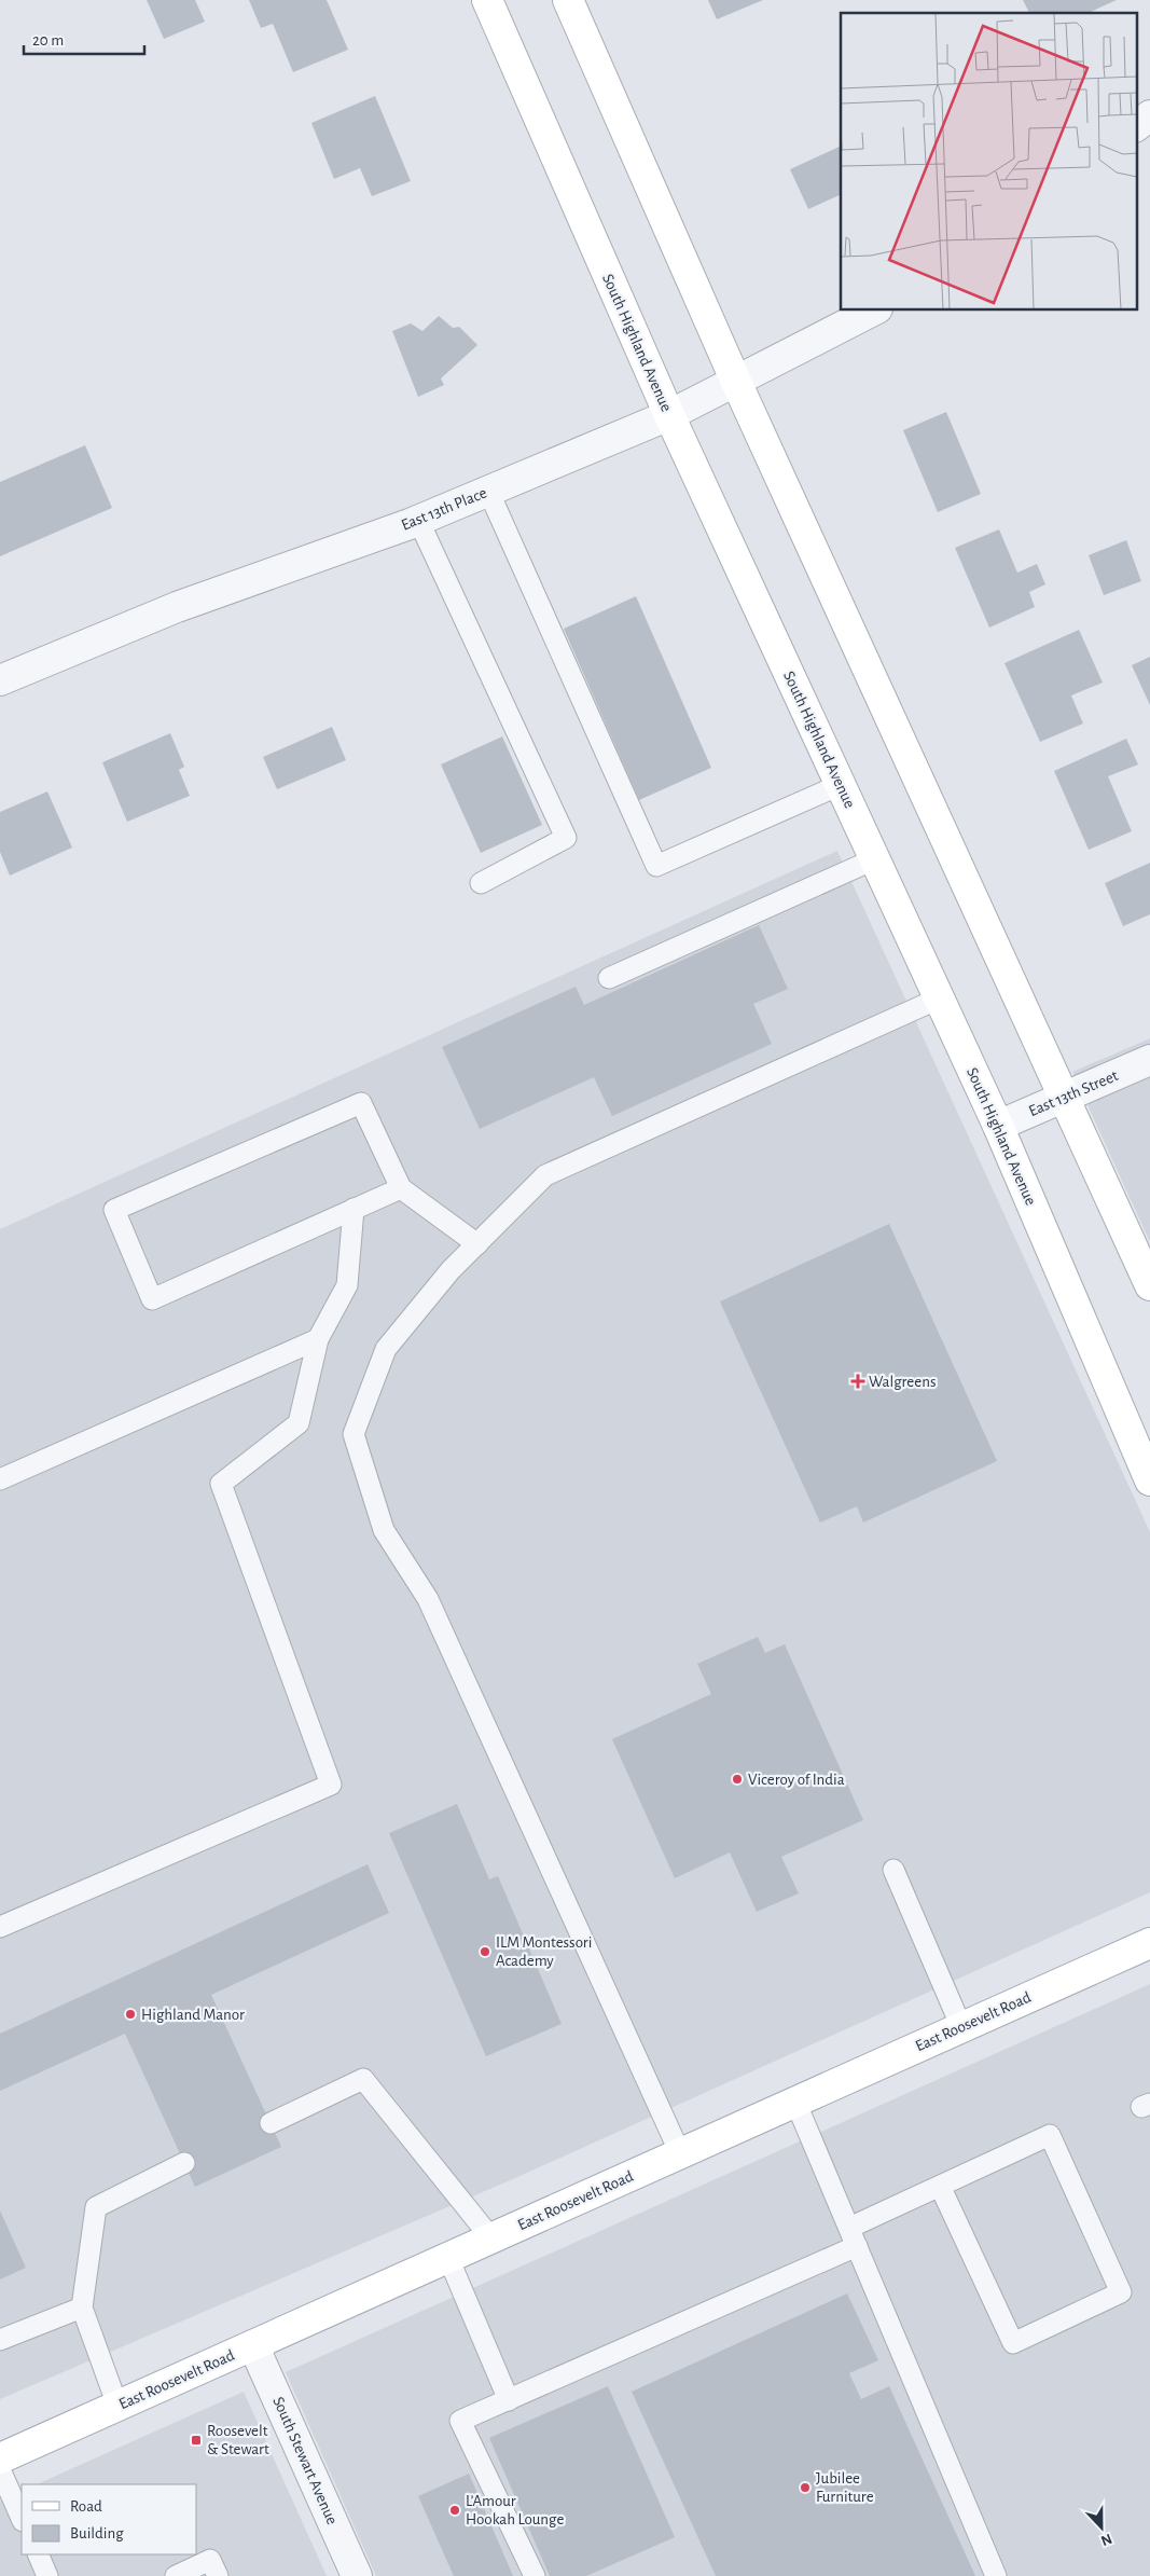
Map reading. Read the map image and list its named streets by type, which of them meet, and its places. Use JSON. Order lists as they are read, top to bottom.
{
  "streets": {
    "main road": ["South Highland Avenue", "East Roosevelt Road"],
    "street": ["East 13th Place", "East 13th Street", "South Stewart Avenue"]
  },
  "crossings": [
    ["South Highland Avenue", "East 13th Place"],
    ["South Highland Avenue", "East 13th Street"],
    ["East Roosevelt Road", "South Stewart Avenue"]
  ],
  "places": {
    "health": ["Walgreens"],
    "other": [
      "Viceroy of India",
      "ILM Montessori Academy",
      "Highland Manor",
      "Jubilee Furniture",
      "L’Amour Hookah Lounge"
    ],
    "transit": ["Roosevelt & Stewart"]
  },
  "legend": ["Road", "Building"],
  "scale_bar": "20 m",
  "north": "bottom"
}
